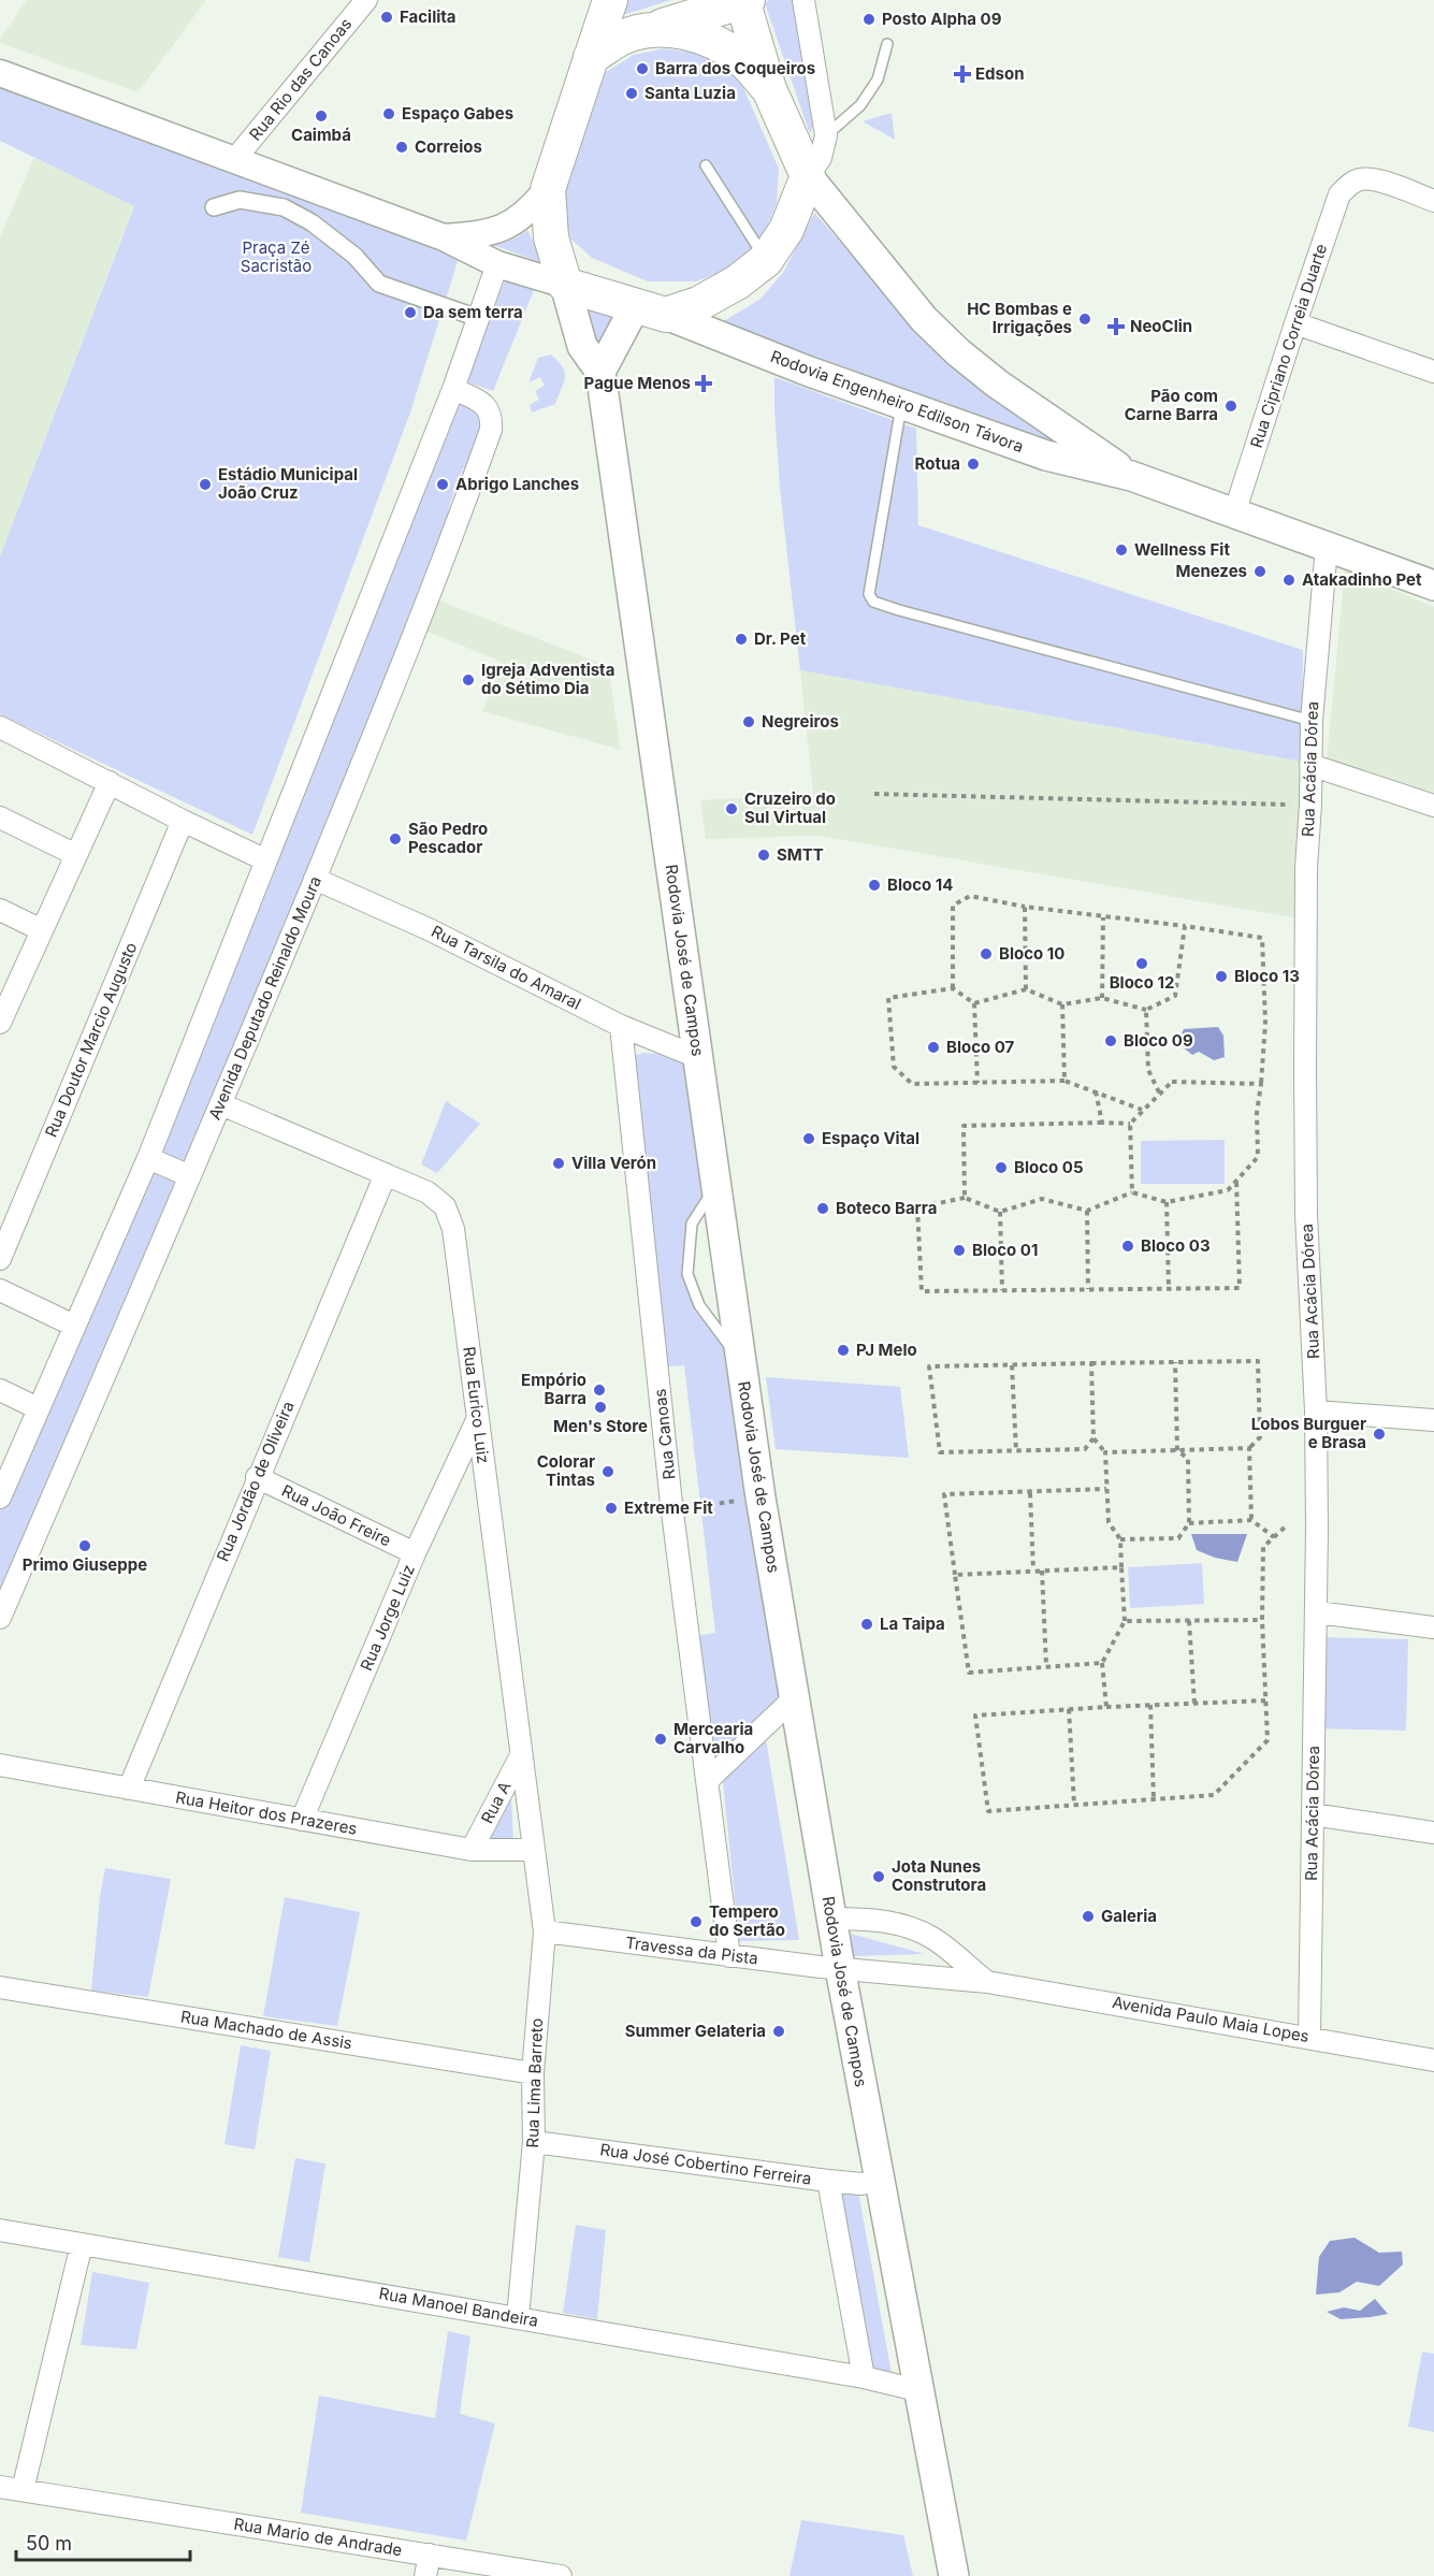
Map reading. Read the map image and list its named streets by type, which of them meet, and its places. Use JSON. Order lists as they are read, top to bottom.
{
  "streets": {
    "main road": ["Rodovia Engenheiro Edilson Távora", "Rodovia José de Campos"],
    "street": [
      "Rua Rio das Canoas",
      "Rua Cipriano Correia Duarte",
      "Rua Acácia Dórea",
      "Rua Tarsila do Amaral",
      "Avenida Deputado Reinaldo Moura",
      "Rua Doutor Marcio Augusto",
      "Rua Eurico Luiz",
      "Rua Canoas",
      "Rua Jordão de Oliveira",
      "Rua João Freire",
      "Rua Jorge Luiz",
      "Rua A",
      "Rua Heitor dos Prazeres",
      "Travessa da Pista",
      "Avenida Paulo Maia Lopes",
      "Rua Machado de Assis",
      "Rua Lima Barreto",
      "Rua José Cobertino Ferreira",
      "Rua Manoel Bandeira",
      "Rua Mario de Andrade"
    ]
  },
  "crossings": [
    ["Rua Cipriano Correia Duarte", "Rodovia Engenheiro Edilson Távora"],
    ["Rodovia Engenheiro Edilson Távora", "Rua Acácia Dórea"],
    ["Rua Acácia Dórea", "Avenida Paulo Maia Lopes"],
    ["Rodovia José de Campos", "Rua Tarsila do Amaral"],
    ["Rodovia José de Campos", "Travessa da Pista"],
    ["Rodovia José de Campos", "Avenida Paulo Maia Lopes"],
    ["Rodovia José de Campos", "Rua José Cobertino Ferreira"],
    ["Rodovia José de Campos", "Rua Manoel Bandeira"],
    ["Rua Tarsila do Amaral", "Avenida Deputado Reinaldo Moura"],
    ["Rua Tarsila do Amaral", "Rua Canoas"],
    ["Avenida Deputado Reinaldo Moura", "Rua Eurico Luiz"],
    ["Rua Eurico Luiz", "Rua Jordão de Oliveira"],
    ["Rua Eurico Luiz", "Rua Jorge Luiz"],
    ["Rua Eurico Luiz", "Rua A"],
    ["Rua Eurico Luiz", "Rua Heitor dos Prazeres"],
    ["Rua Eurico Luiz", "Rua Lima Barreto"],
    ["Rua Canoas", "Travessa da Pista"],
    ["Rua Jordão de Oliveira", "Rua João Freire"],
    ["Rua Jordão de Oliveira", "Rua Heitor dos Prazeres"],
    ["Rua João Freire", "Rua Jorge Luiz"],
    ["Rua Jorge Luiz", "Rua Heitor dos Prazeres"],
    ["Rua A", "Rua Heitor dos Prazeres"],
    ["Rua Heitor dos Prazeres", "Rua Lima Barreto"],
    ["Travessa da Pista", "Avenida Paulo Maia Lopes"],
    ["Travessa da Pista", "Rua Lima Barreto"],
    ["Rua Machado de Assis", "Rua Lima Barreto"],
    ["Rua Lima Barreto", "Rua José Cobertino Ferreira"],
    ["Rua Lima Barreto", "Rua Manoel Bandeira"]
  ],
  "parks": ["Praça Zé Sacristão"],
  "places": {
    "other": [
      "Facilita",
      "Posto Alpha 09",
      "Barra dos Coqueiros",
      "Santa Luzia",
      "Espaço Gabes",
      "Caimbá",
      "Correios",
      "Da sem terra",
      "HC Bombas e Irrigações",
      "Pão com Carne Barra",
      "Rotua",
      "Estádio Municipal João Cruz",
      "Abrigo Lanches",
      "Wellness Fit",
      "Menezes",
      "Atakadinho Pet",
      "Dr. Pet",
      "Igreja Adventista do Sétimo Dia",
      "Negreiros",
      "Cruzeiro do Sul Virtual",
      "São Pedro Pescador",
      "SMTT",
      "Bloco 14",
      "Bloco 10",
      "Bloco 12",
      "Bloco 13",
      "Bloco 09",
      "Bloco 07",
      "Espaço Vital",
      "Villa Verón",
      "Bloco 05",
      "Boteco Barra",
      "Bloco 03",
      "Bloco 01",
      "PJ Melo",
      "Empório Barra",
      "Men's Store",
      "Lobos Burguer e Brasa",
      "Colorar Tintas",
      "Extreme Fit",
      "Primo Giuseppe",
      "La Taipa",
      "Mercearia Carvalho",
      "Jota Nunes Construtora",
      "Galeria",
      "Tempero do Sertão",
      "Summer Gelateria"
    ],
    "health": ["Edson", "NeoClin", "Pague Menos"]
  },
  "scale_bar": "50 m"
}
